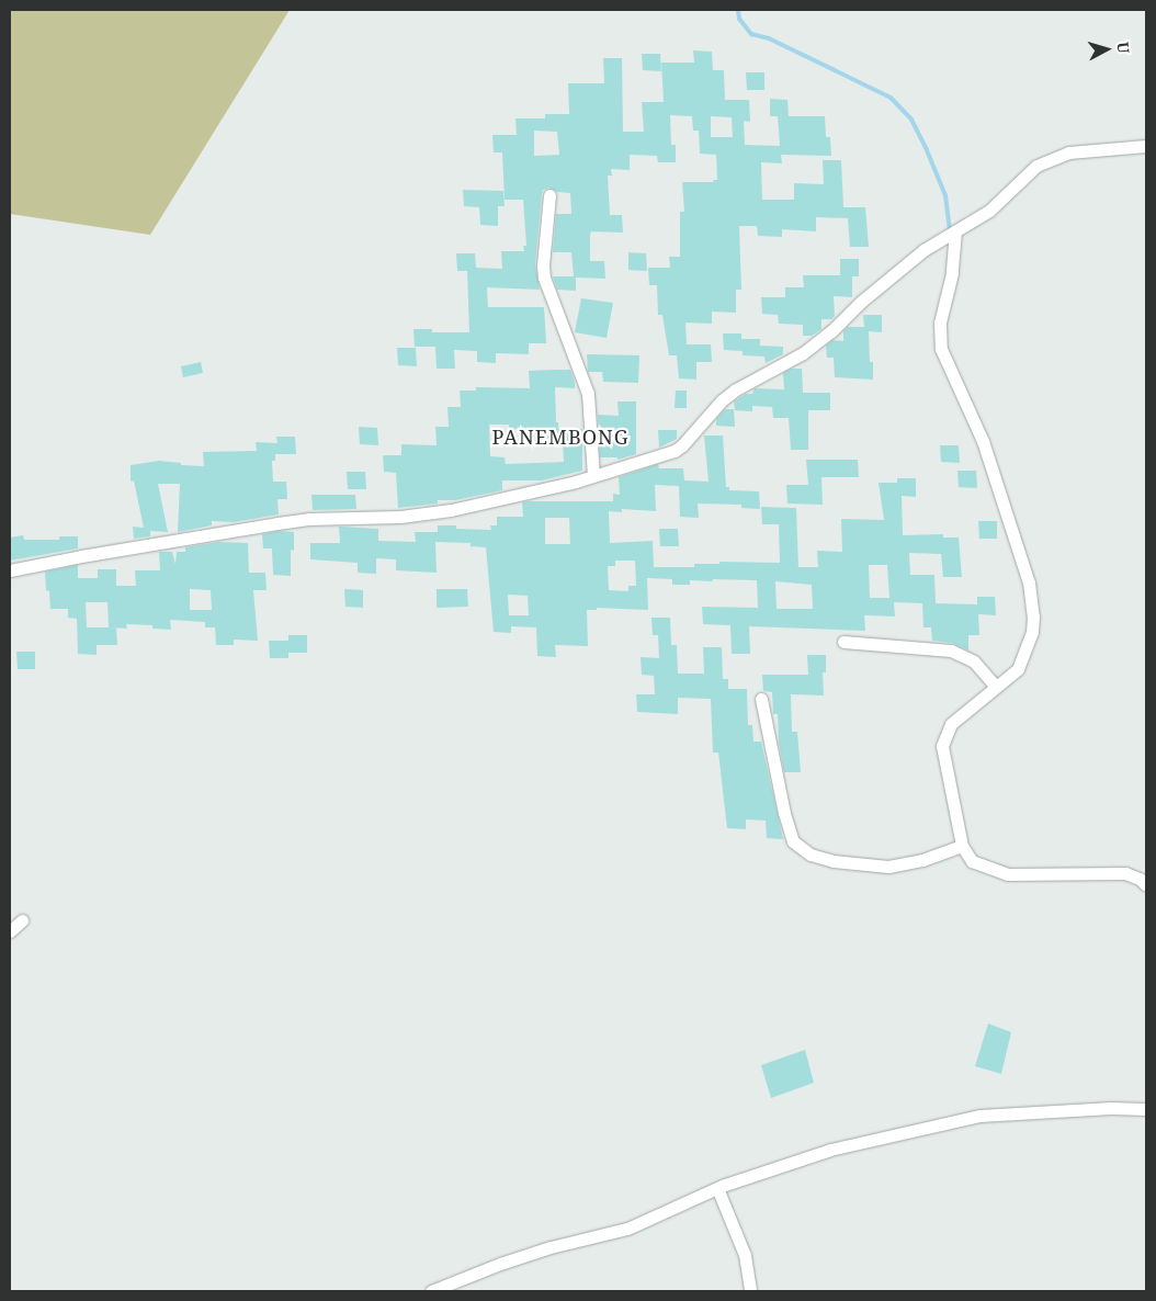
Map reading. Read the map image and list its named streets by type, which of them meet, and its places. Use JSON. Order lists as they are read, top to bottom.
{
  "districts": ["PANEMBONG"],
  "north": "right"
}
